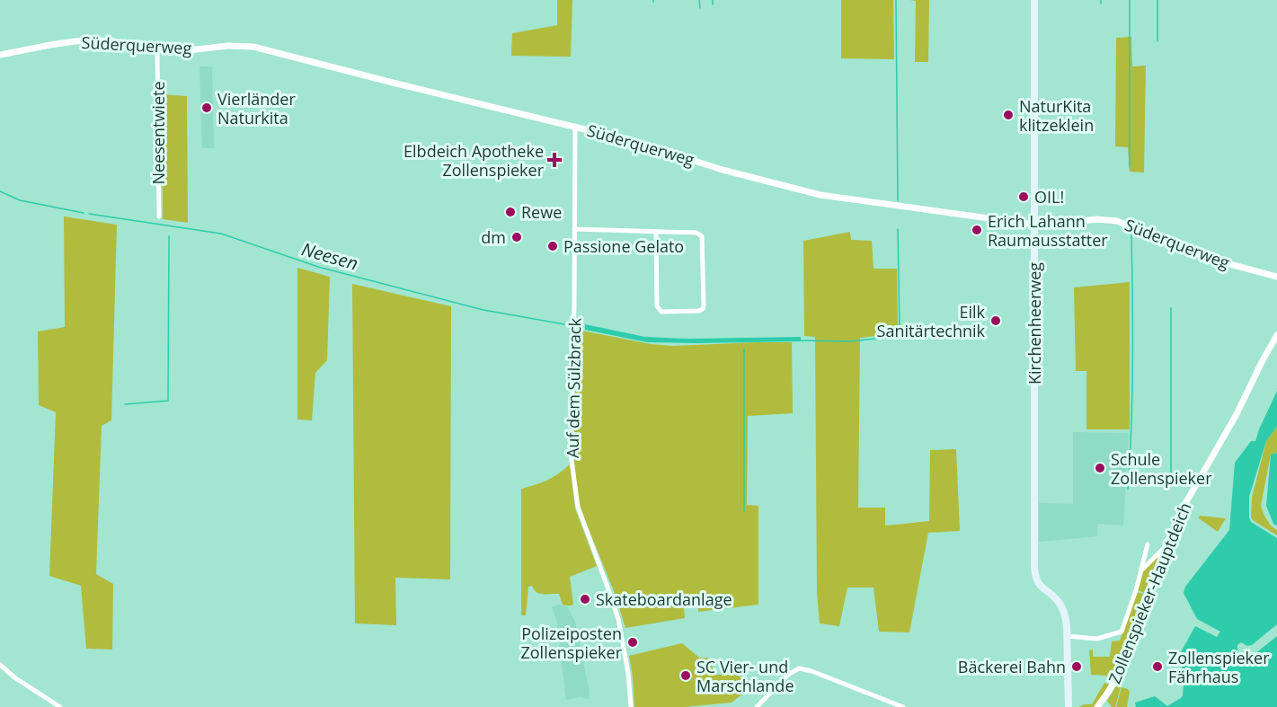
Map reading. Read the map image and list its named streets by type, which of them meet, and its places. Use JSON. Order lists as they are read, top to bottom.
{
  "streets": {
    "main road": ["Kirchenheerweg"],
    "street": [
      "Süderquerweg",
      "Neesentwiete",
      "Auf dem Sülzbrack",
      "Zollenspieker-Hauptdeich"
    ]
  },
  "crossings": [
    ["Süderquerweg", "Neesentwiete"],
    ["Süderquerweg", "Kirchenheerweg"],
    ["Süderquerweg", "Auf dem Sülzbrack"]
  ],
  "water": ["Neesen"],
  "places": {
    "other": [
      "Vierländer Naturkita",
      "NaturKita klitzeklein",
      "OIL!",
      "Rewe",
      "Erich Lahann Raumausstatter",
      "dm",
      "Passione Gelato",
      "Eilk Sanitärtechnik",
      "Schule Zollenspieker",
      "Skateboardanlage",
      "Polizeiposten Zollenspieker",
      "Bäckerei Bahn",
      "Zollenspieker Fährhaus",
      "SC Vier- und Marschlande"
    ],
    "health": ["Elbdeich Apotheke Zollenspieker"]
  }
}
